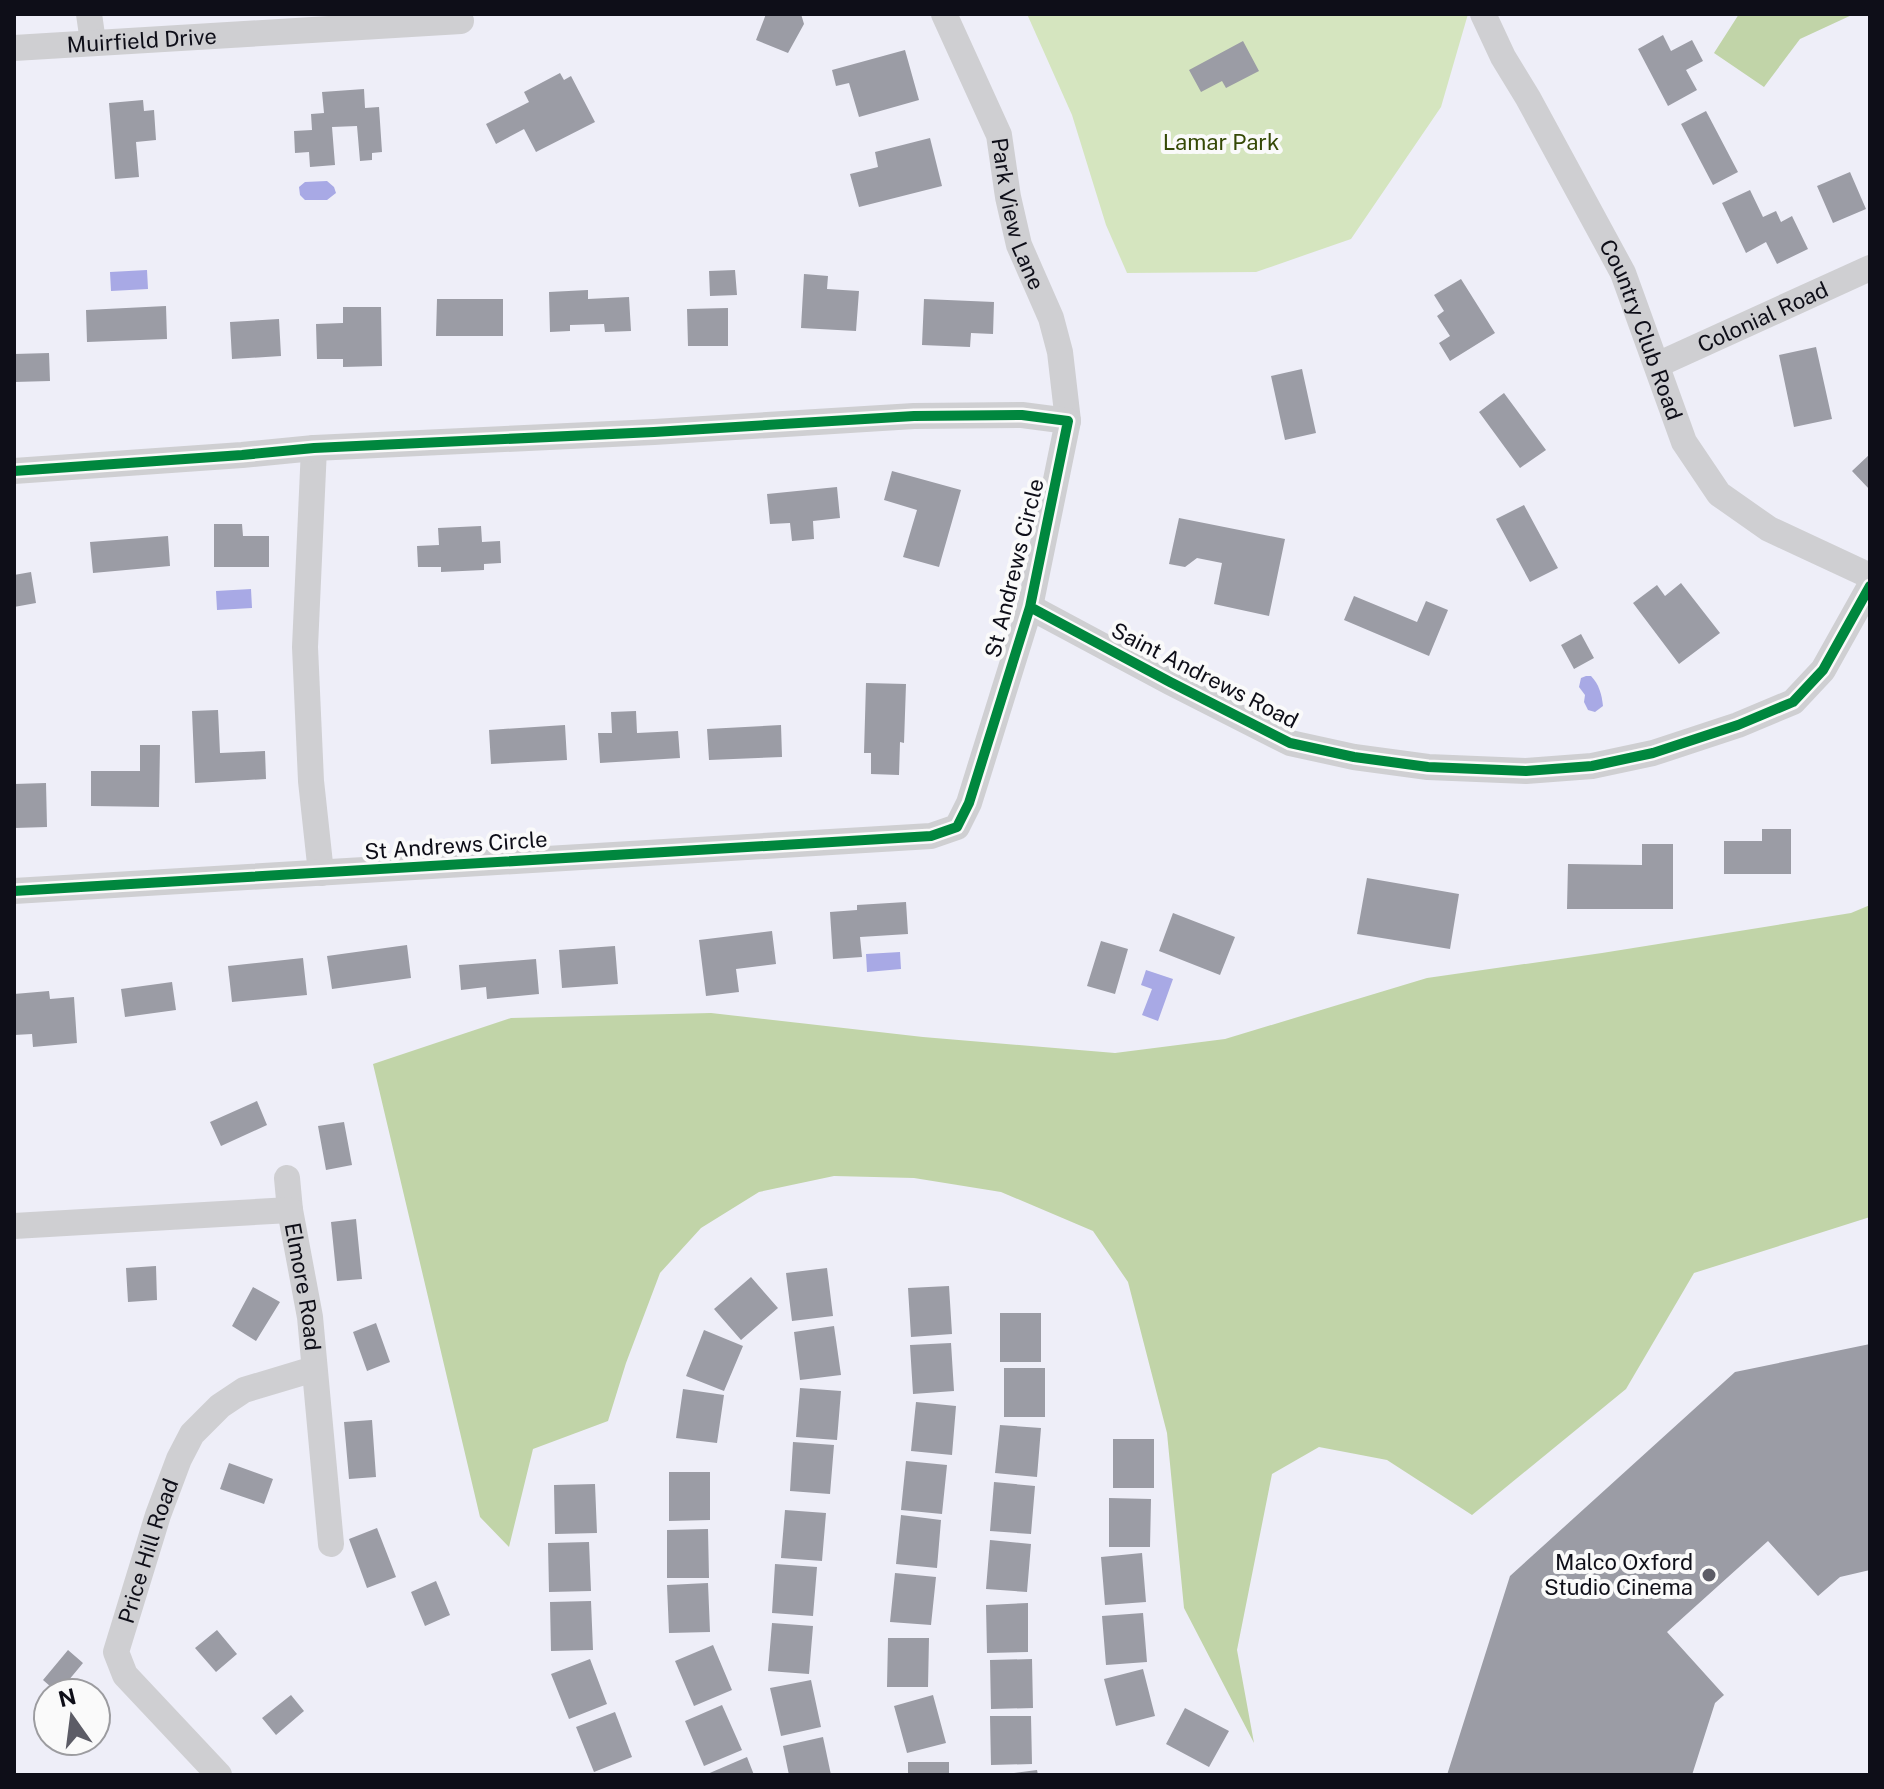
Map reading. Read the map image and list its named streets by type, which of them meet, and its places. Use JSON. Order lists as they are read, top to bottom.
{
  "streets": {
    "street": [
      "Muirfield Drive",
      "Park View Lane",
      "Colonial Road",
      "Country Club Road",
      "St Andrews Circle",
      "Saint Andrews Road",
      "Elmore Road",
      "Price Hill Road"
    ]
  },
  "crossings": [
    ["Park View Lane", "St Andrews Circle"],
    ["Colonial Road", "Country Club Road"],
    ["St Andrews Circle", "Saint Andrews Road"],
    ["Elmore Road", "Price Hill Road"]
  ],
  "parks": ["Lamar Park"],
  "places": ["Malco Oxford Studio Cinema"],
  "north": "top"
}
